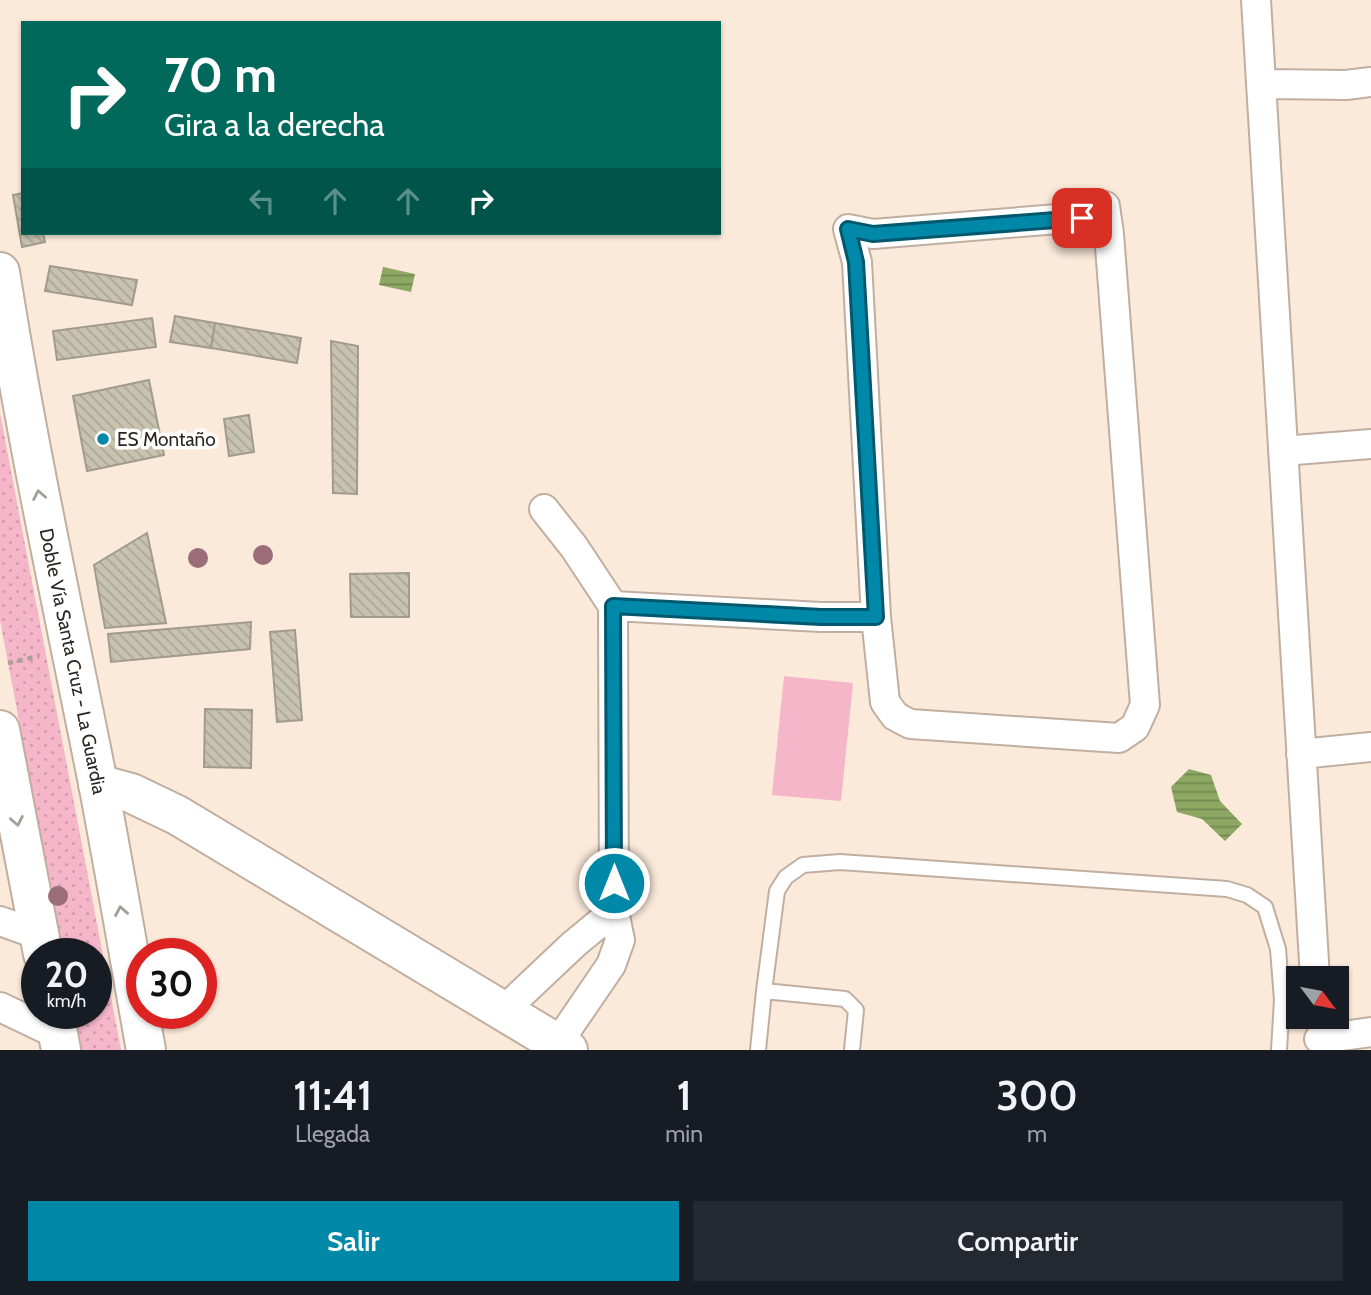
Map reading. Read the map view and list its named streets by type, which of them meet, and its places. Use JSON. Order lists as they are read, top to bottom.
{
  "streets": {
    "main road": ["Doble Vía Santa Cruz - La Guardia"]
  },
  "one_way": ["Doble Vía Santa Cruz - La Guardia"],
  "places": ["ES Montaño"],
  "north": "bottom right",
  "page": {
    "turn": ["70 m", "Gira a la derecha"],
    "speed": "20 km/h",
    "limit": "30",
    "eta": [
      "11:41",
      "Llegada",
      "1",
      "min",
      "300",
      "m"
    ],
    "buttons": ["Salir", "Compartir"]
  }
}
